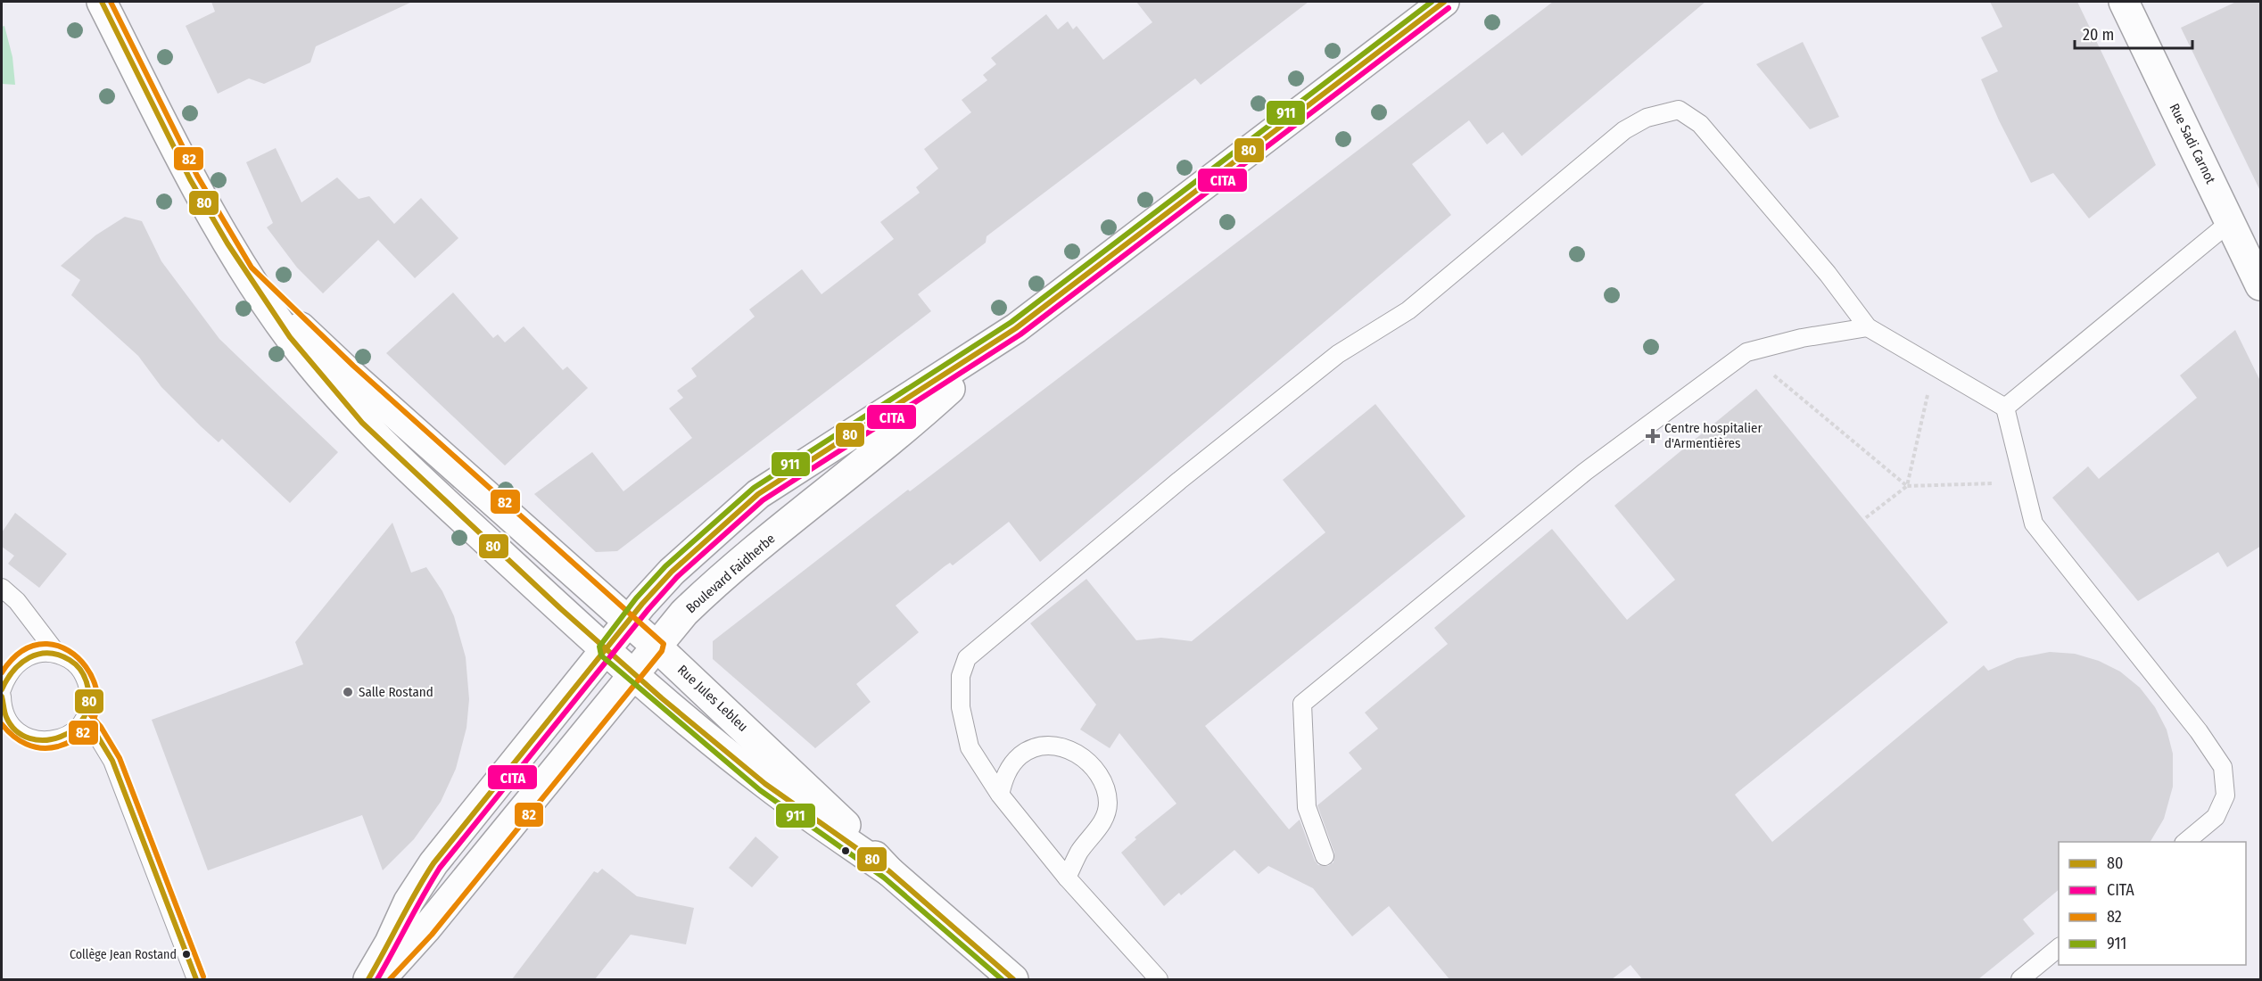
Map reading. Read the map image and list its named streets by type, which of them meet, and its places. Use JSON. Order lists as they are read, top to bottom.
{
  "streets": {
    "street": ["Rue Sadi Carnot", "Boulevard Faidherbe", "Rue Jules Lebleu"]
  },
  "crossings": [
    ["Boulevard Faidherbe", "Rue Jules Lebleu"]
  ],
  "places": {
    "health": ["Centre hospitalier d'Armentières"],
    "other": ["Salle Rostand", "Collège Jean Rostand"]
  },
  "lines": [
    "transit line 80",
    "transit line 82",
    "transit line 911",
    "transit line CITA"
  ],
  "legend": [
    "80",
    "CITA",
    "82",
    "911"
  ],
  "scale_bar": "20 m"
}
